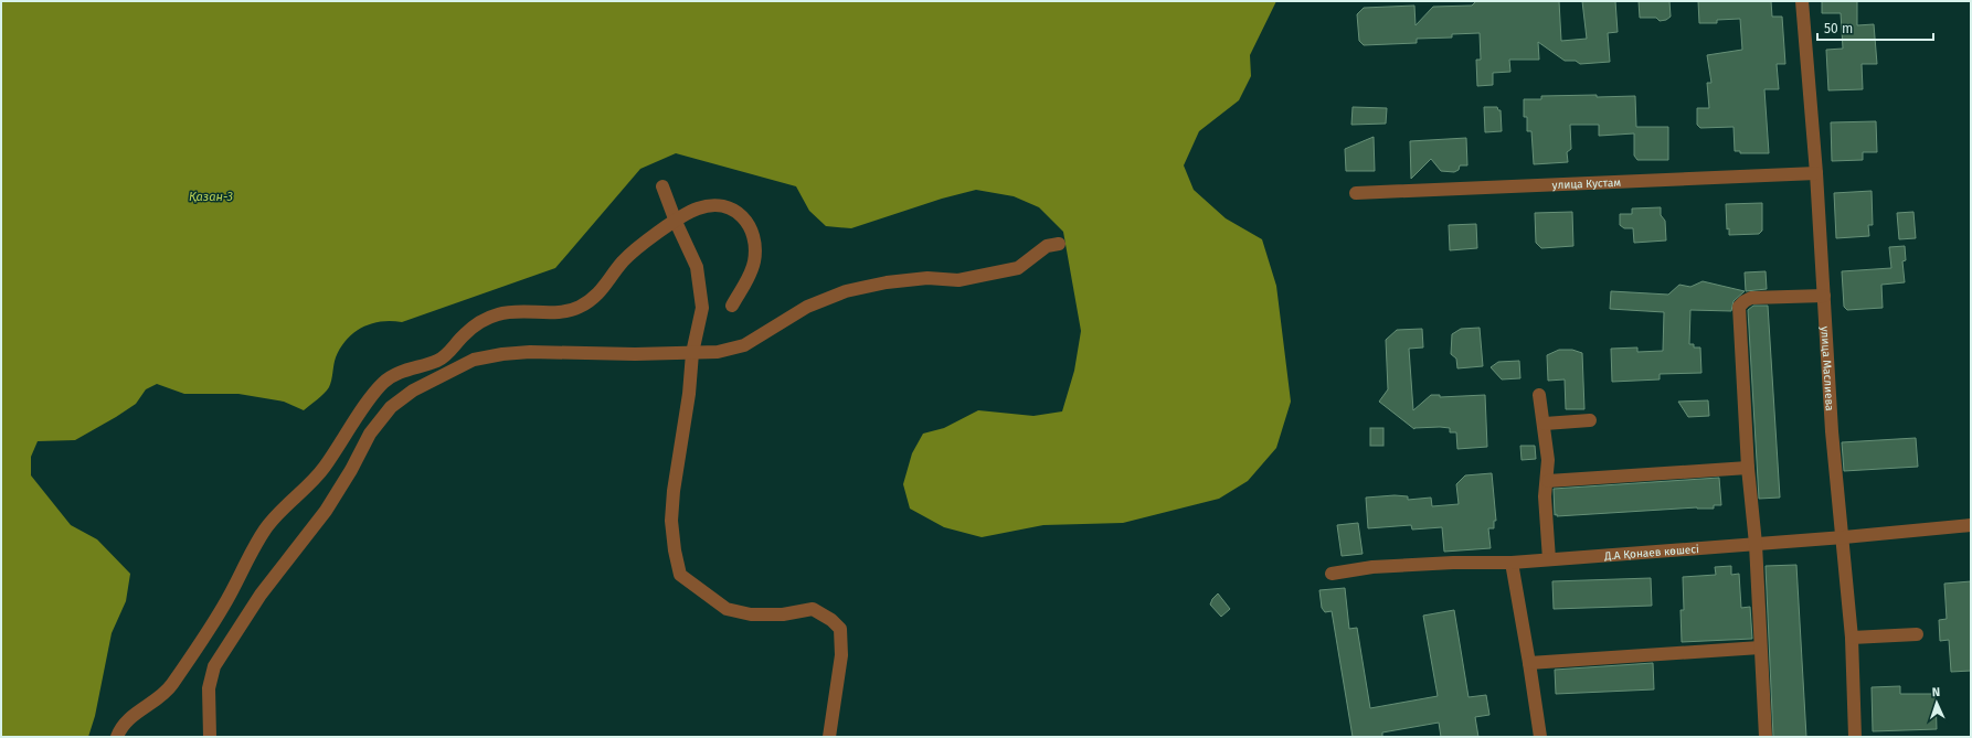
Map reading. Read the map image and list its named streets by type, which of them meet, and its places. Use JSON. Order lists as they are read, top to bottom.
{
  "streets": {
    "street": ["улица Кустам", "улица Маслиева", "Д.А Қонаев көшесі"]
  },
  "crossings": [
    ["улица Кустам", "улица Маслиева"],
    ["улица Маслиева", "Д.А Қонаев көшесі"]
  ],
  "water": ["Қазан-3"],
  "scale_bar": "50 m",
  "north": "top"
}
